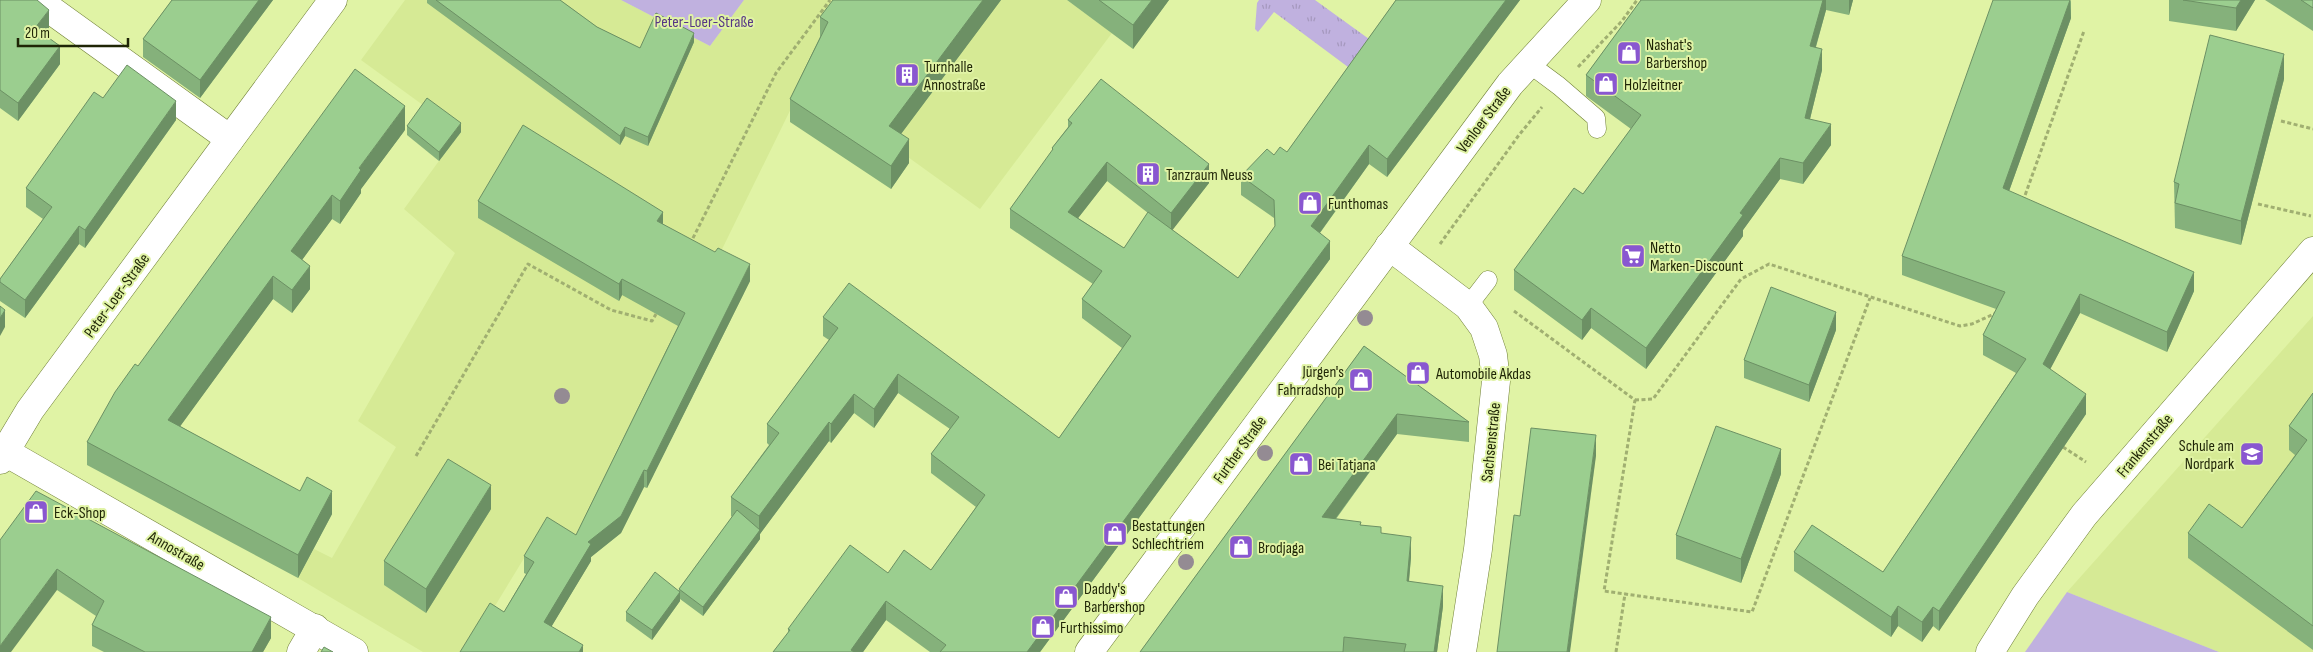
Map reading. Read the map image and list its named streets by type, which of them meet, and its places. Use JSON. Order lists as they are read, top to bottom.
{
  "streets": {
    "street": [
      "Venloer Straße",
      "Peter-Loer-Straße",
      "Sachsenstraße",
      "Frankenstraße",
      "Further Straße",
      "Annostraße"
    ]
  },
  "crossings": [
    ["Venloer Straße", "Sachsenstraße"],
    ["Venloer Straße", "Further Straße"],
    ["Peter-Loer-Straße", "Annostraße"],
    ["Sachsenstraße", "Further Straße"]
  ],
  "parks": ["Peter-Loer-Straße"],
  "places": {
    "shop": [
      "Nashat's Barbershop",
      "Holzleitner",
      "Funthomas",
      "Automobile Akdas",
      "Jürgen's Fahrradshop",
      "Bei Tatjana",
      "Eck-Shop",
      "Bestattungen Schlechtriem",
      "Brodjaga",
      "Daddy's Barbershop",
      "Furthissimo"
    ],
    "building": ["Turnhalle Annostraße", "Tanzraum Neuss"],
    "supermarket": ["Netto Marken-Discount"],
    "school or university": ["Schule am Nordpark"]
  },
  "scale_bar": "20 m"
}
